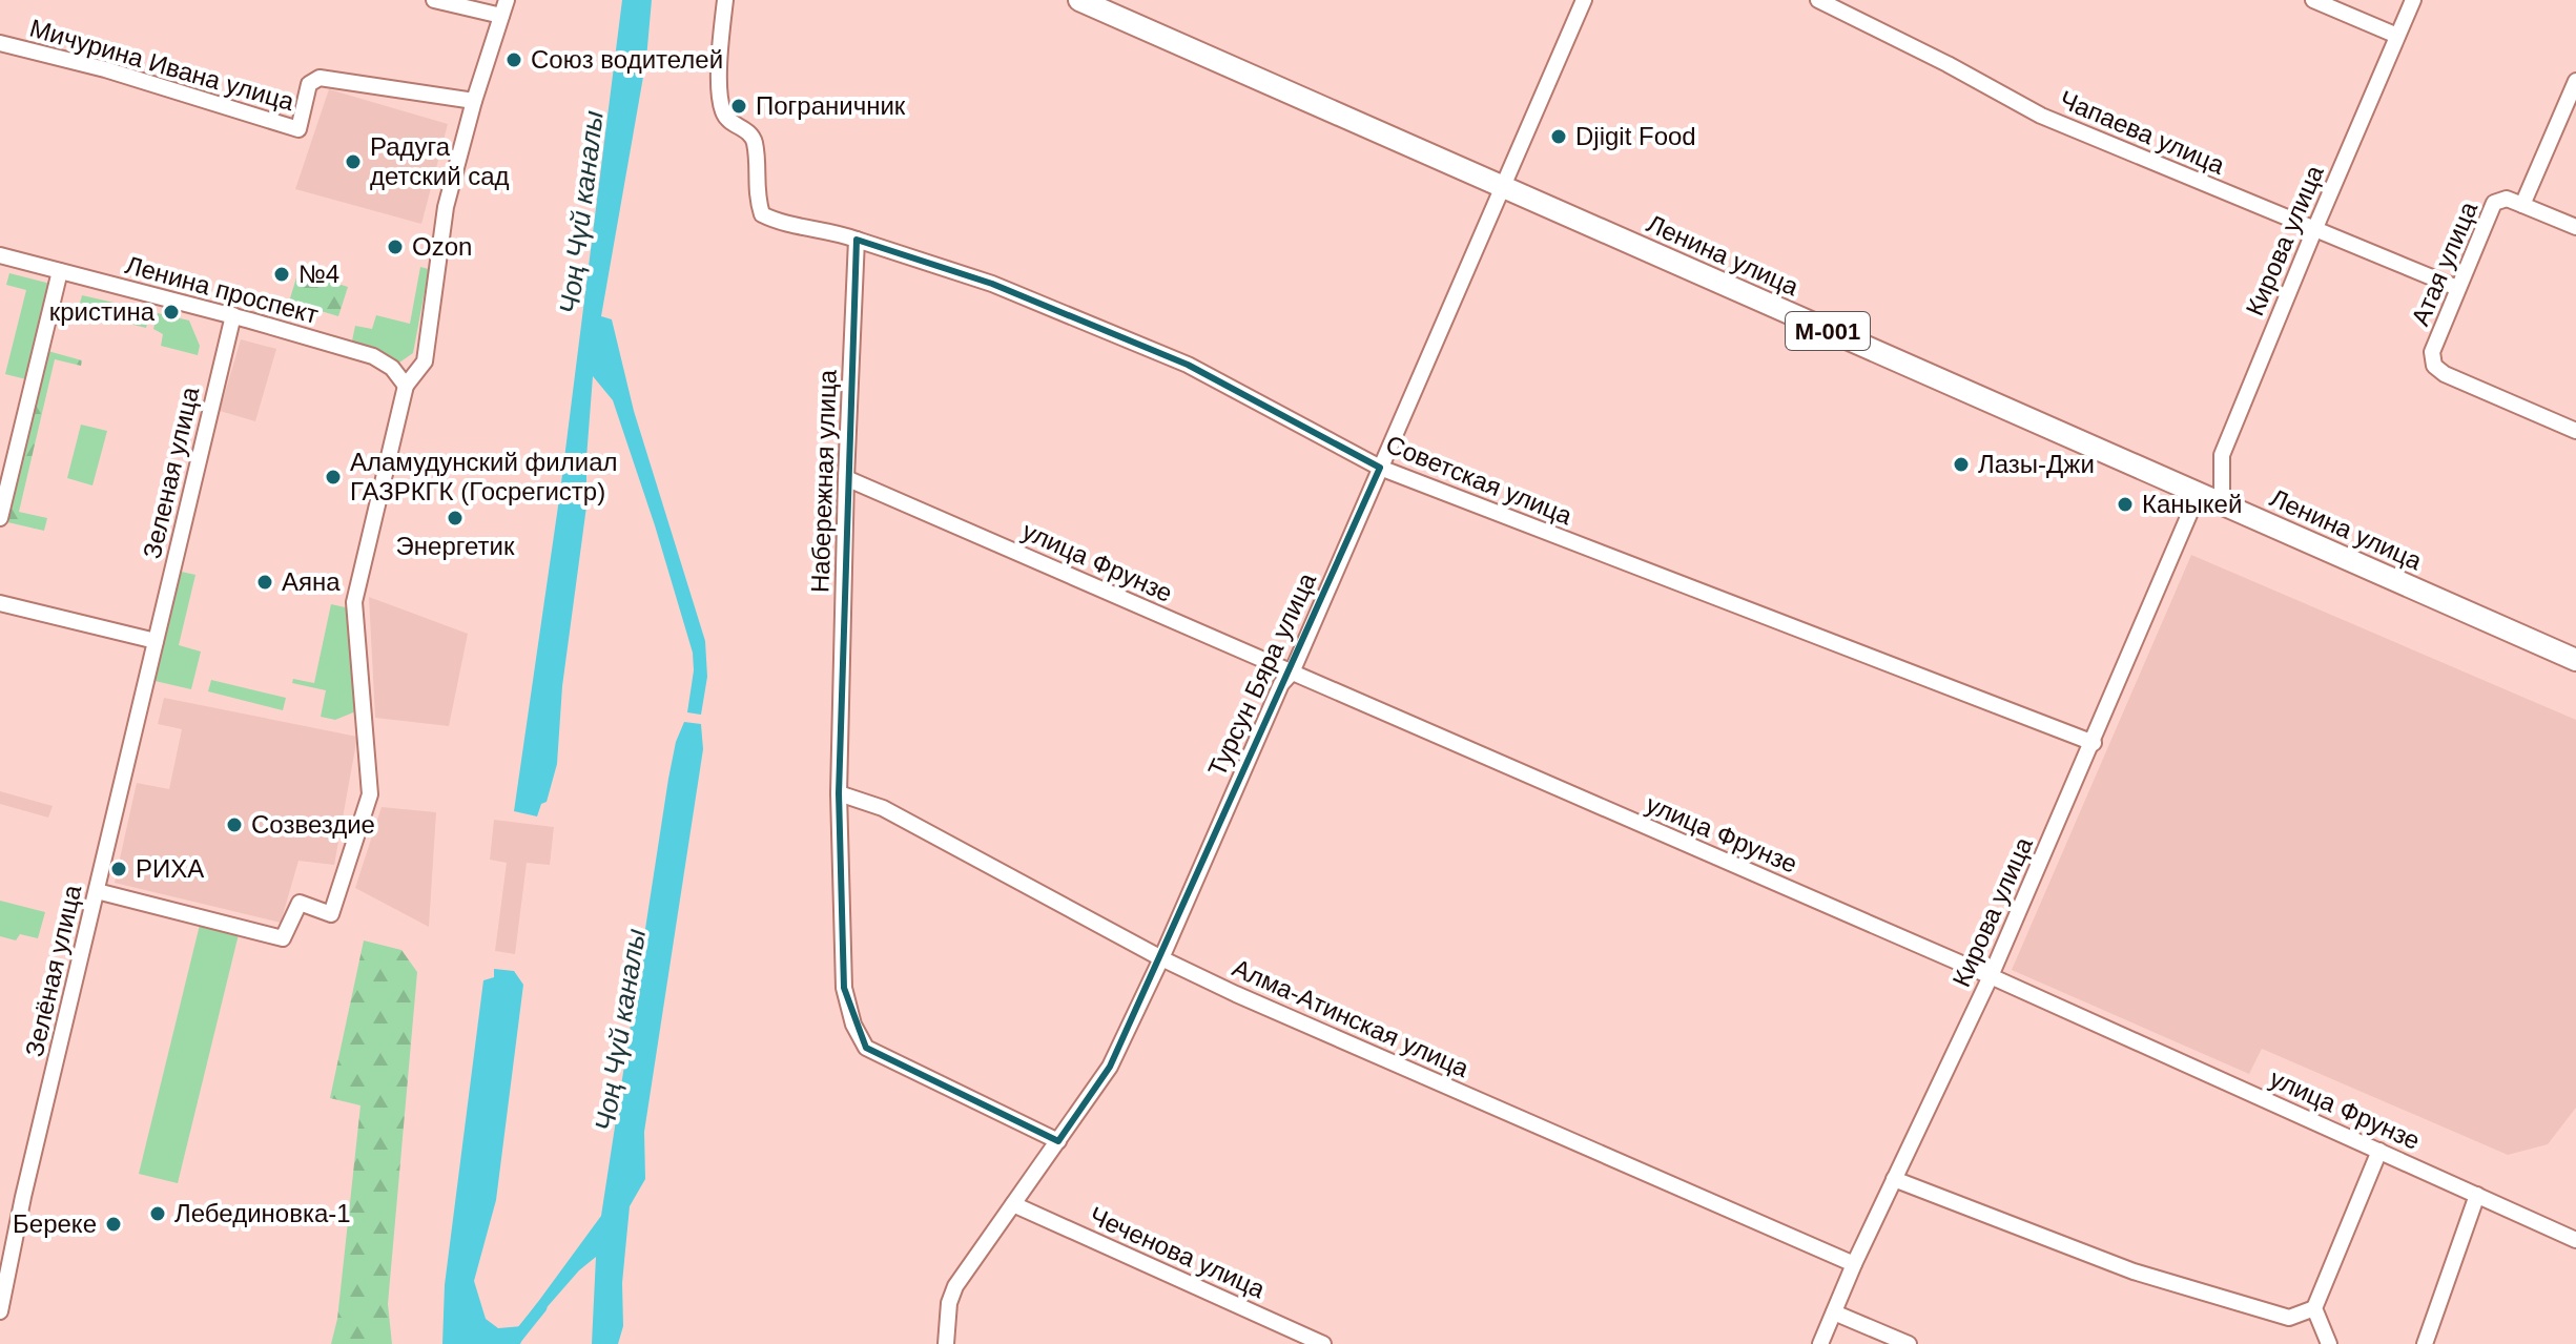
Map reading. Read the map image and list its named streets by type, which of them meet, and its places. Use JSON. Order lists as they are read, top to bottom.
{
  "streets": {
    "main road": ["Ленина улица", "М-001"],
    "street": [
      "Мичурина Ивана улица",
      "Чапаева улица",
      "Кирова улица",
      "Атая улица",
      "Ленина проспект",
      "Зеленая улица",
      "Советская улица",
      "Набережная улица",
      "улица Фрунзе",
      "Турсун Бяра улица",
      "Зелёная улица",
      "Алма-Атинская улица",
      "Чеченова улица"
    ]
  },
  "crossings": [
    ["Чапаева улица", "Кирова улица"],
    ["Чапаева улица", "Атая улица"],
    ["Кирова улица", "Ленина улица"],
    ["Кирова улица", "Советская улица"],
    ["Кирова улица", "улица Фрунзе"],
    ["Кирова улица", "Алма-Атинская улица"],
    ["Ленина улица", "Турсун Бяра улица"],
    ["Ленина проспект", "Зеленая улица"],
    ["Зеленая улица", "Зелёная улица"],
    ["Советская улица", "Набережная улица"],
    ["Советская улица", "Турсун Бяра улица"],
    ["Набережная улица", "улица Фрунзе"],
    ["Набережная улица", "Турсун Бяра улица"],
    ["Набережная улица", "Алма-Атинская улица"],
    ["улица Фрунзе", "Турсун Бяра улица"],
    ["Турсун Бяра улица", "Алма-Атинская улица"],
    ["Турсун Бяра улица", "Чеченова улица"]
  ],
  "water": ["Чоң Чүй каналы"],
  "places": [
    "Союз водителей",
    "Пограничник",
    "Djigit Food",
    "Радуга детский сад",
    "Ozon",
    "№4",
    "кристина",
    "Лазы-Джи",
    "Аламудунский филиал ГАЗРКГК (Госрегистр)",
    "Каныкей",
    "Энергетик",
    "Аяна",
    "Созвездие",
    "РИХА",
    "Лебединовка-1",
    "Береке"
  ]
}
